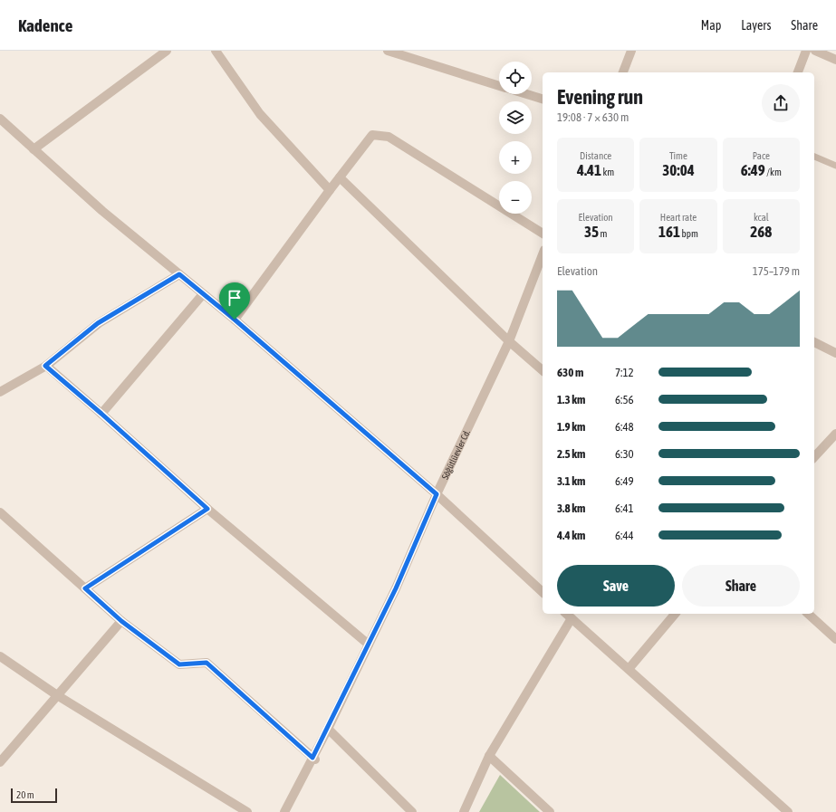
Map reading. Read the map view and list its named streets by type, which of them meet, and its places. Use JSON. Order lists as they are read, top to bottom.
{
  "streets": {
    "street": ["Söğütlüevler Cd."]
  },
  "scale_bar": "20 m",
  "page": {
    "header": "Kadence",
    "nav": ["Map", "Layers", "Share"],
    "map_buttons": ["+", "−"],
    "heading": ["Evening run", "19:08 · 7 × 630 m"],
    "stats": [
      ["Distance", "4.41 km"],
      ["Time", "30:04"],
      ["Pace", "6:49 /km"],
      ["Elevation", "35 m"],
      ["Heart rate", "161 bpm"],
      ["kcal", "268"]
    ],
    "chart": ["Elevation", "175–179 m"],
    "list": [
      {
        "name": "630 m",
        "note": "7:12"
      },
      {
        "name": "1.3 km",
        "note": "6:56"
      },
      {
        "name": "1.9 km",
        "note": "6:48"
      },
      {
        "name": "2.5 km",
        "note": "6:30"
      },
      {
        "name": "3.1 km",
        "note": "6:49"
      },
      {
        "name": "3.8 km",
        "note": "6:41"
      },
      {
        "name": "4.4 km",
        "note": "6:44"
      }
    ],
    "buttons": ["Save", "Share"],
    "scale": "20 m"
  }
}
